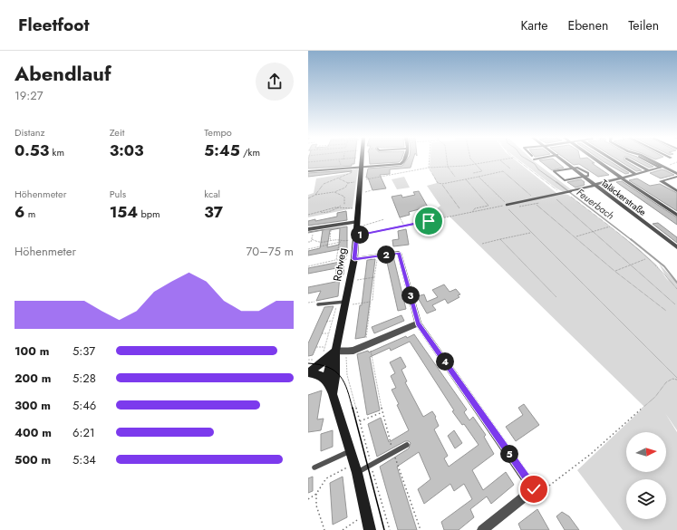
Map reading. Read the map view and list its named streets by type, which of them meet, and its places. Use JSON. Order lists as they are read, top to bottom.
{
  "streets": {
    "main road": ["Rotweg"],
    "street": ["Taläckerstraße"]
  },
  "water": ["Feuerbach"],
  "north": "right",
  "page": {
    "header": "Fleetfoot",
    "nav": ["Karte", "Ebenen", "Teilen"],
    "heading": ["Abendlauf", "19:27"],
    "stats": [
      ["Distanz", "0.53 km"],
      ["Zeit", "3:03"],
      ["Tempo", "5:45 /km"],
      ["Höhenmeter", "6 m"],
      ["Puls", "154 bpm"],
      ["kcal", "37"]
    ],
    "pins": [
      "1",
      "2",
      "3",
      "4",
      "5"
    ],
    "chart": ["Höhenmeter", "70–75 m"],
    "list": [
      {
        "name": "100 m",
        "note": "5:37"
      },
      {
        "name": "200 m",
        "note": "5:28"
      },
      {
        "name": "300 m",
        "note": "5:46"
      },
      {
        "name": "400 m",
        "note": "6:21"
      },
      {
        "name": "500 m",
        "note": "5:34"
      }
    ]
  }
}
